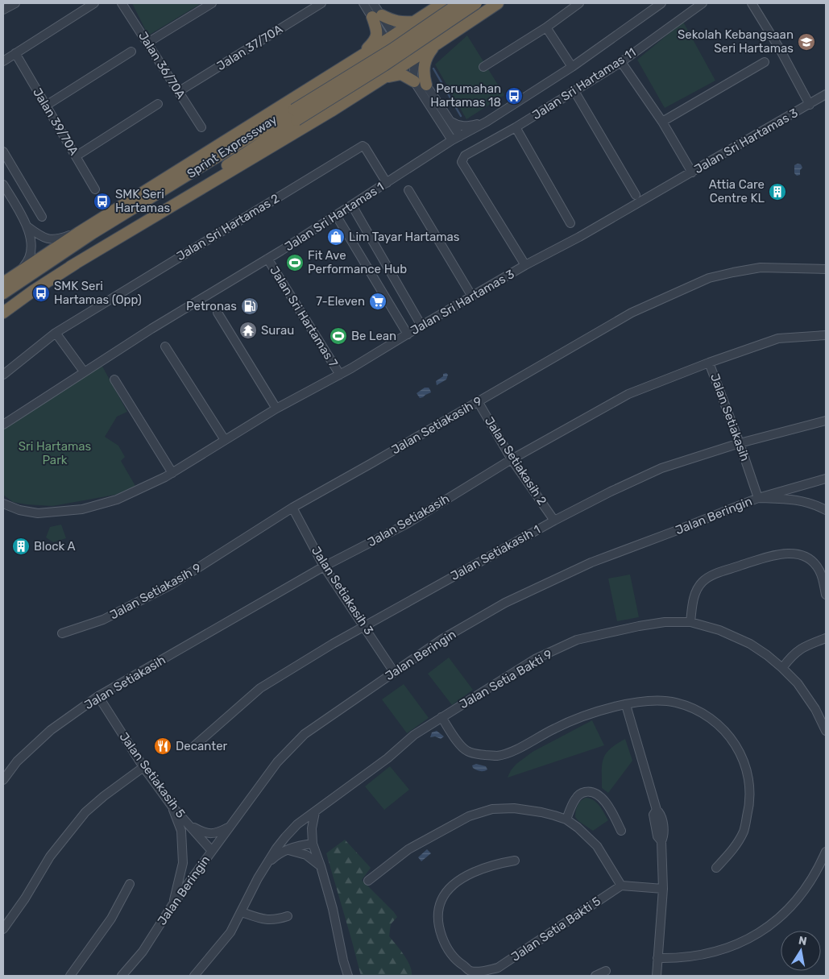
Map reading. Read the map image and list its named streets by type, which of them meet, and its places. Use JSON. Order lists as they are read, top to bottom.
{
  "streets": {
    "highway": ["Sprint Expressway"],
    "street": [
      "Jalan 37/70A",
      "Jalan 36/70A",
      "Jalan Sri Hartamas 11",
      "Jalan 39/70A",
      "Jalan Sri Hartamas 3",
      "Jalan Sri Hartamas 1",
      "Jalan Sri Hartamas 2",
      "Jalan Sri Hartamas 7",
      "Jalan Setiakasih",
      "Jalan Setiakasih 9",
      "Jalan Setiakasih 2",
      "Jalan Beringin",
      "Jalan Setiakasih 1",
      "Jalan Setiakasih 3",
      "Jalan Setia Bakti 9",
      "Jalan Setiakasih 5",
      "Jalan Setia Bakti 5"
    ]
  },
  "crossings": [
    ["Jalan 37/70A", "Jalan 36/70A"],
    ["Jalan Sri Hartamas 11", "Jalan Sri Hartamas 3"],
    ["Jalan Sri Hartamas 3", "Jalan Sri Hartamas 7"],
    ["Jalan Sri Hartamas 1", "Jalan Sri Hartamas 2"],
    ["Jalan Sri Hartamas 1", "Jalan Sri Hartamas 7"],
    ["Jalan Setiakasih", "Jalan Setiakasih 2"],
    ["Jalan Setiakasih", "Jalan Beringin"],
    ["Jalan Setiakasih", "Jalan Setiakasih 1"],
    ["Jalan Setiakasih", "Jalan Setiakasih 3"],
    ["Jalan Setiakasih", "Jalan Setiakasih 5"],
    ["Jalan Setiakasih 9", "Jalan Setiakasih 2"],
    ["Jalan Setiakasih 9", "Jalan Setiakasih 3"],
    ["Jalan Setiakasih 2", "Jalan Setiakasih 1"],
    ["Jalan Beringin", "Jalan Setiakasih 3"],
    ["Jalan Beringin", "Jalan Setiakasih 5"],
    ["Jalan Setiakasih 1", "Jalan Setiakasih 3"]
  ],
  "parks": ["Sri Hartamas Park"],
  "places": {
    "school or university": ["Sekolah Kebangsaan Seri Hartamas"],
    "bus stop": ["Perumahan Hartamas 18", "SMK Seri Hartamas", "SMK Seri Hartamas (Opp)"],
    "building": ["Attia Care Centre KL", "Block A"],
    "shop": ["Lim Tayar Hartamas"],
    "sports": ["Fit Ave Performance Hub", "Be Lean"],
    "supermarket": ["7-Eleven"],
    "fuel station": ["Petronas"],
    "temple": ["Surau"],
    "restaurant": ["Decanter"]
  },
  "north": "top"
}
